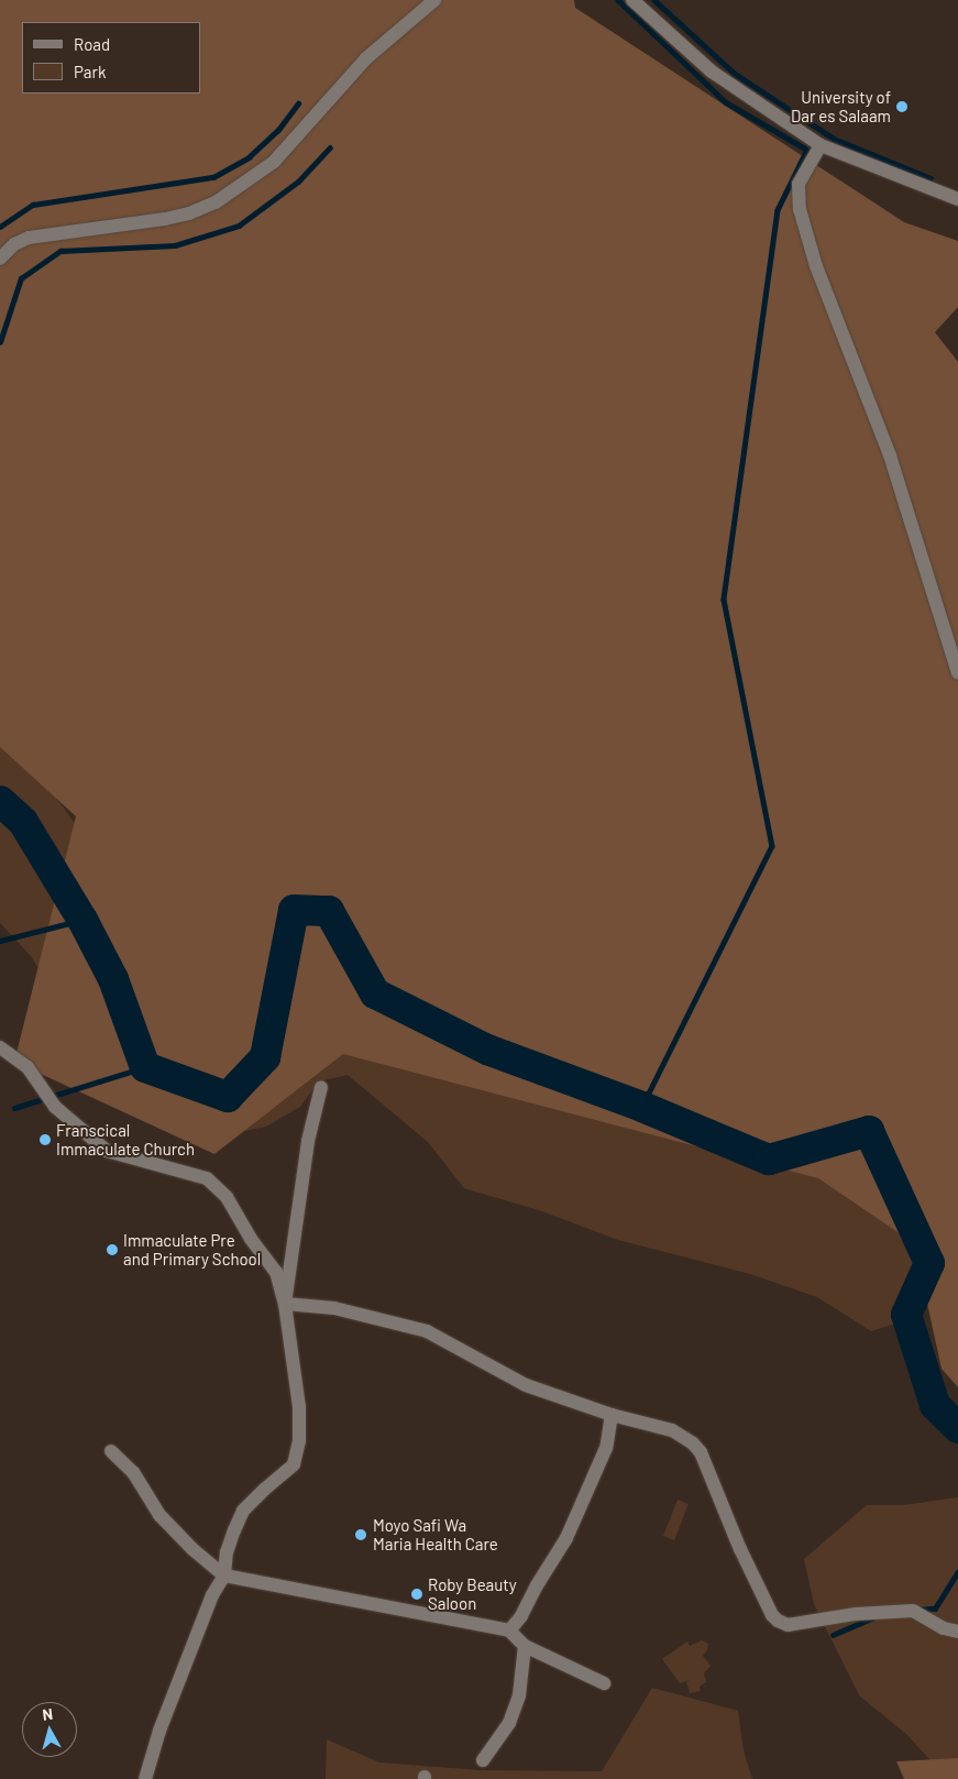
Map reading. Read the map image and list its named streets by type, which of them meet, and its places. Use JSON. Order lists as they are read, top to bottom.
{
  "places": [
    "University of Dar es Salaam",
    "Franscical Immaculate Church",
    "Immaculate Pre and Primary School",
    "Moyo Safi Wa Maria Health Care",
    "Roby Beauty Saloon"
  ],
  "legend": ["Road", "Park"],
  "north": "top"
}
